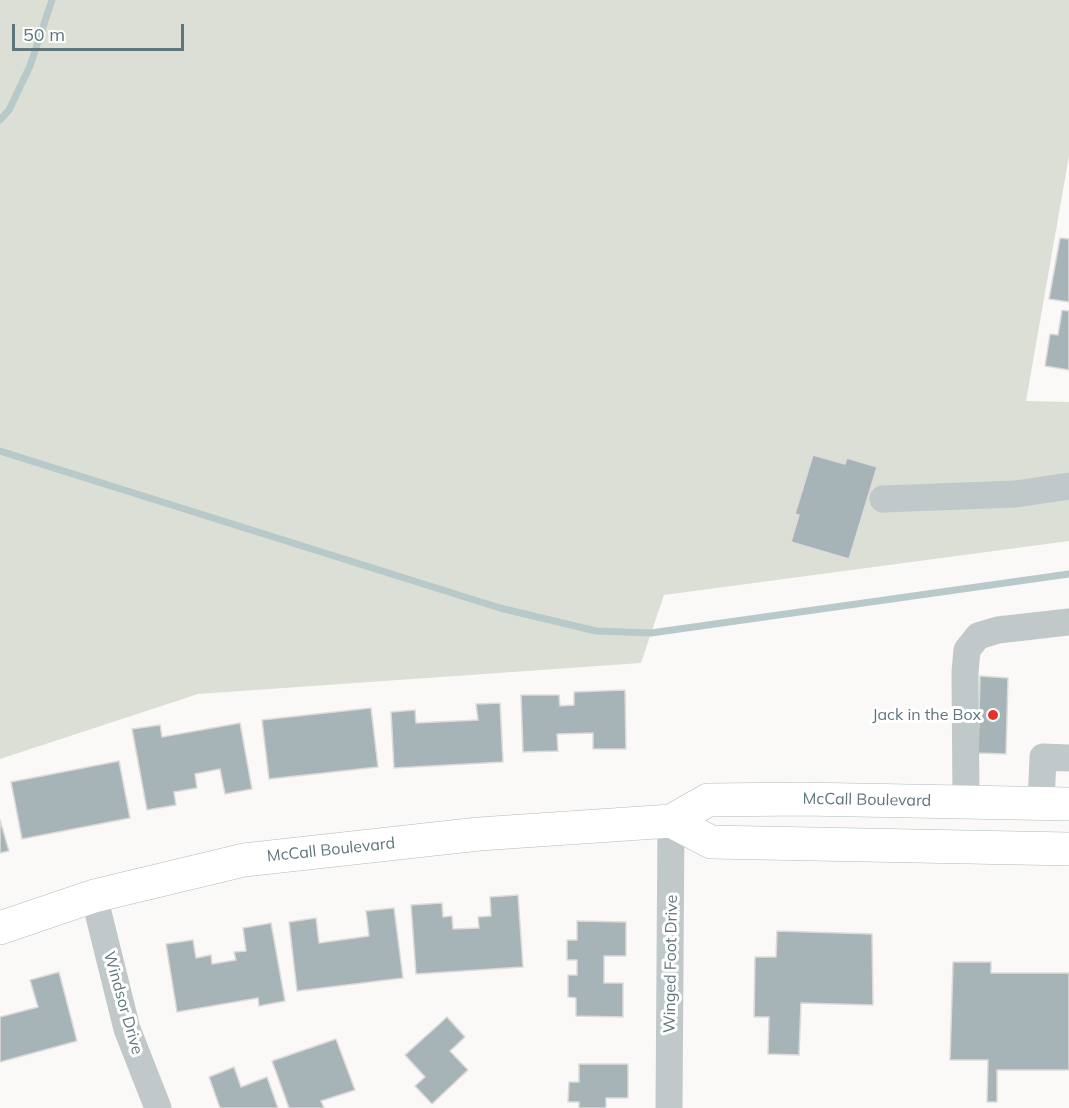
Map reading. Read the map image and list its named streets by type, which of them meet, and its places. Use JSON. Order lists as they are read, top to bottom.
{
  "streets": {
    "main road": ["McCall Boulevard"],
    "street": ["Winged Foot Drive", "Windsor Drive"]
  },
  "crossings": [
    ["McCall Boulevard", "Winged Foot Drive"],
    ["McCall Boulevard", "Windsor Drive"]
  ],
  "places": ["Jack in the Box"],
  "scale_bar": "50 m"
}
